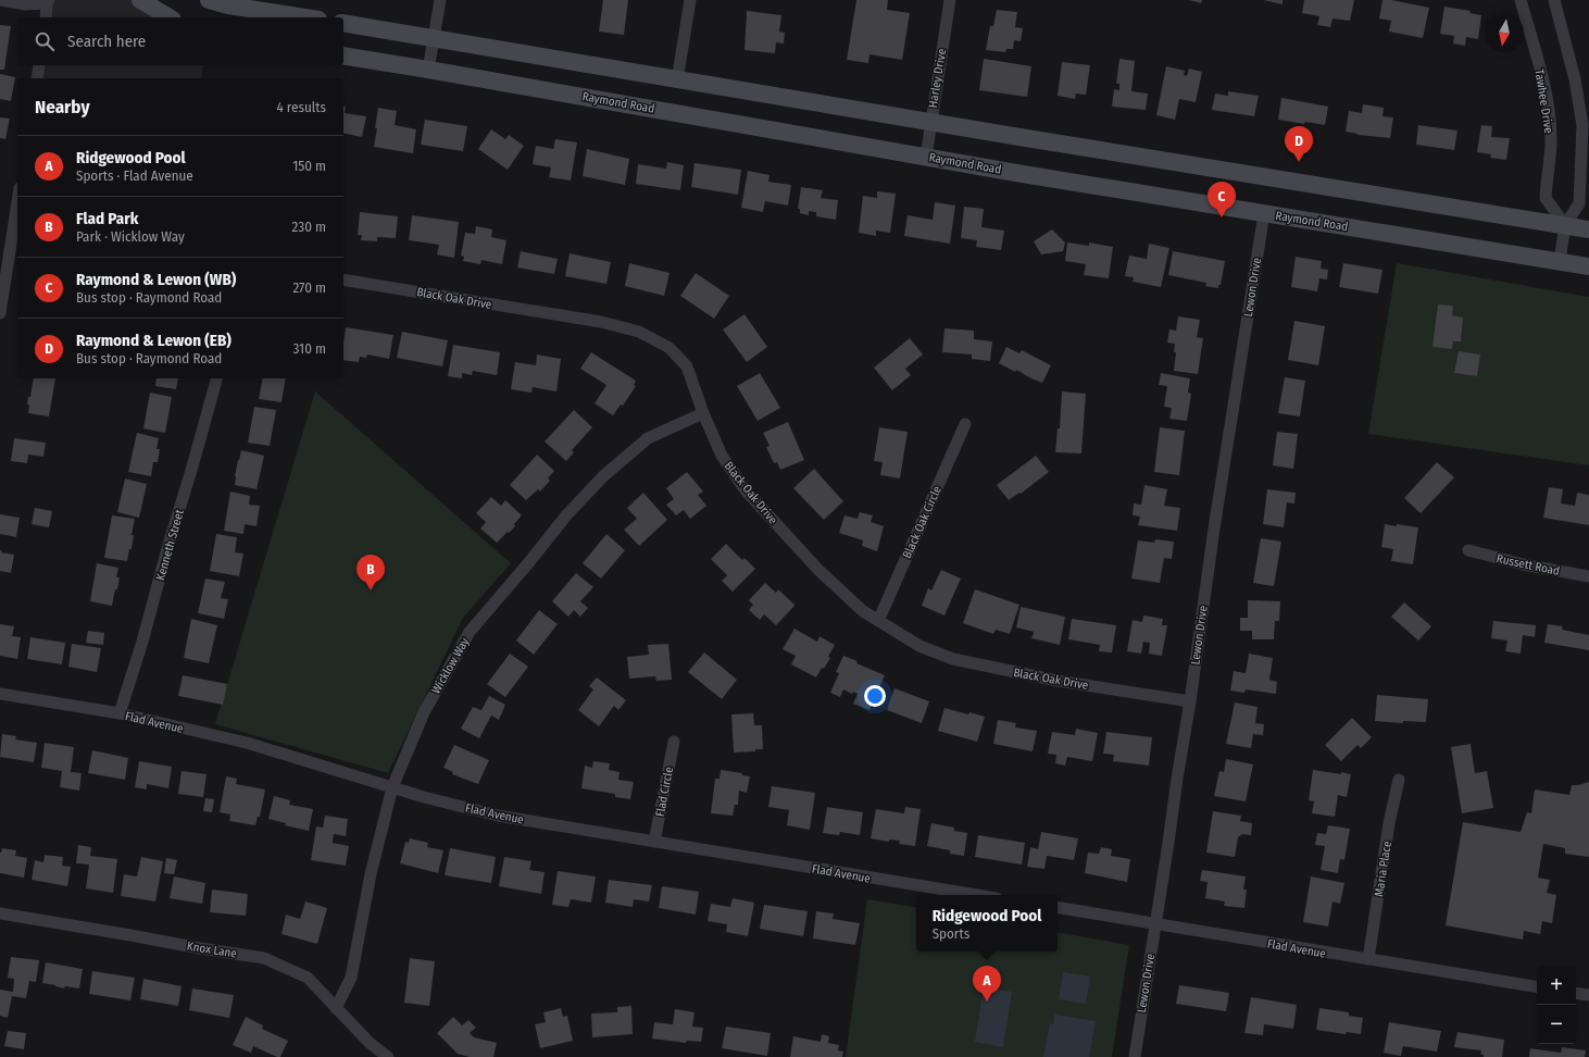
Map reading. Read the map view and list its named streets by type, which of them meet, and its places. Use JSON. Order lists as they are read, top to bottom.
{
  "streets": {
    "main road": ["Raymond Road"],
    "street": [
      "Harley Drive",
      "Tawhee Drive",
      "Lewon Drive",
      "Black Oak Drive",
      "Black Oak Circle",
      "Kenneth Street",
      "Russett Road",
      "Wicklow Way",
      "Flad Avenue",
      "Flad Circle",
      "Maria Place",
      "Knox Lane"
    ]
  },
  "crossings": [
    ["Harley Drive", "Raymond Road"],
    ["Raymond Road", "Lewon Drive"],
    ["Lewon Drive", "Black Oak Drive"],
    ["Lewon Drive", "Flad Avenue"],
    ["Black Oak Drive", "Black Oak Circle"],
    ["Black Oak Drive", "Wicklow Way"],
    ["Kenneth Street", "Flad Avenue"],
    ["Wicklow Way", "Flad Avenue"],
    ["Wicklow Way", "Knox Lane"],
    ["Flad Avenue", "Flad Circle"],
    ["Flad Avenue", "Maria Place"]
  ],
  "north": "bottom",
  "page": {
    "search": "Search here",
    "heading": ["Nearby", "4 results"],
    "pins": [
      "D",
      "C",
      "B",
      "A"
    ],
    "list": [
      {
        "mark": "A",
        "name": "Ridgewood Pool",
        "note": "Sports · Flad Avenue",
        "value": "150 m"
      },
      {
        "mark": "B",
        "name": "Flad Park",
        "note": "Park · Wicklow Way",
        "value": "230 m"
      },
      {
        "mark": "C",
        "name": "Raymond & Lewon (WB)",
        "note": "Bus stop · Raymond Road",
        "value": "270 m"
      },
      {
        "mark": "D",
        "name": "Raymond & Lewon (EB)",
        "note": "Bus stop · Raymond Road",
        "value": "310 m"
      }
    ],
    "popup": ["Ridgewood Pool", "Sports"],
    "map_buttons": ["+", "−"]
  }
}
